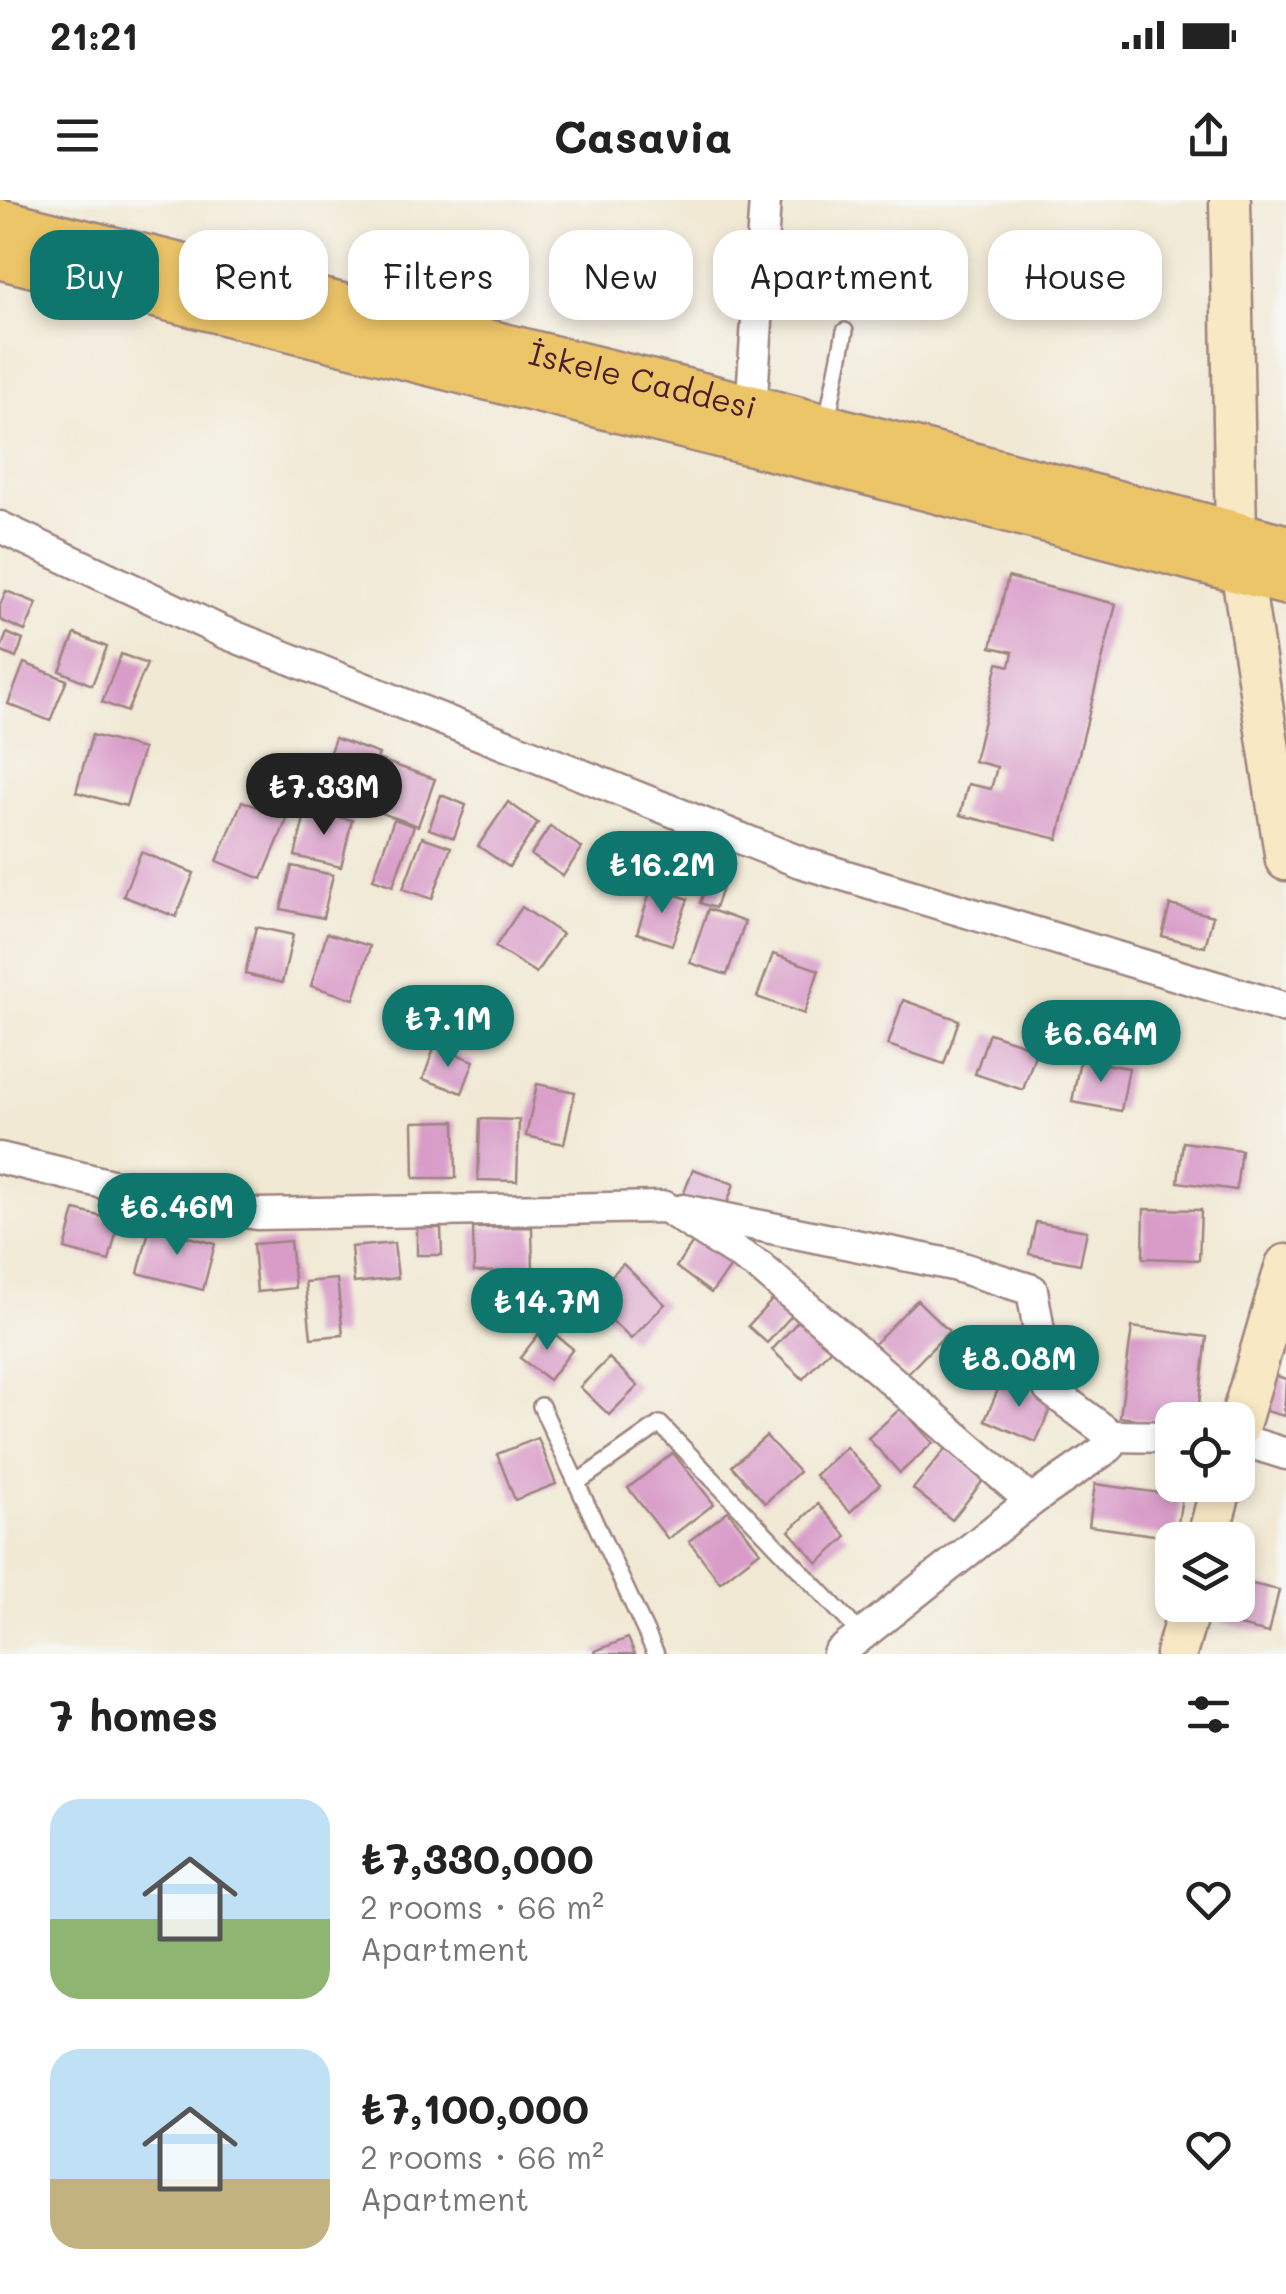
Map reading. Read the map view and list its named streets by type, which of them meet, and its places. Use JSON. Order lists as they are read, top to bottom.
{
  "streets": {
    "main road": ["İskele Caddesi"]
  },
  "page": {
    "status": "21:21",
    "header": "Casavia",
    "chip": [
      "Buy",
      "Rent",
      "Filters",
      "New",
      "Apartment",
      "House"
    ],
    "price": [
      "₺7.33M",
      "₺16.2M",
      "₺7.1M",
      "₺6.64M",
      "₺6.46M",
      "₺14.7M",
      "₺8.08M"
    ],
    "heading": "7 homes",
    "list": [
      {
        "name": "₺7,330,000",
        "note": "2 rooms · 66 m² · Apartment"
      },
      {
        "name": "₺7,100,000",
        "note": "2 rooms · 66 m² · Apartment"
      }
    ]
  }
}
